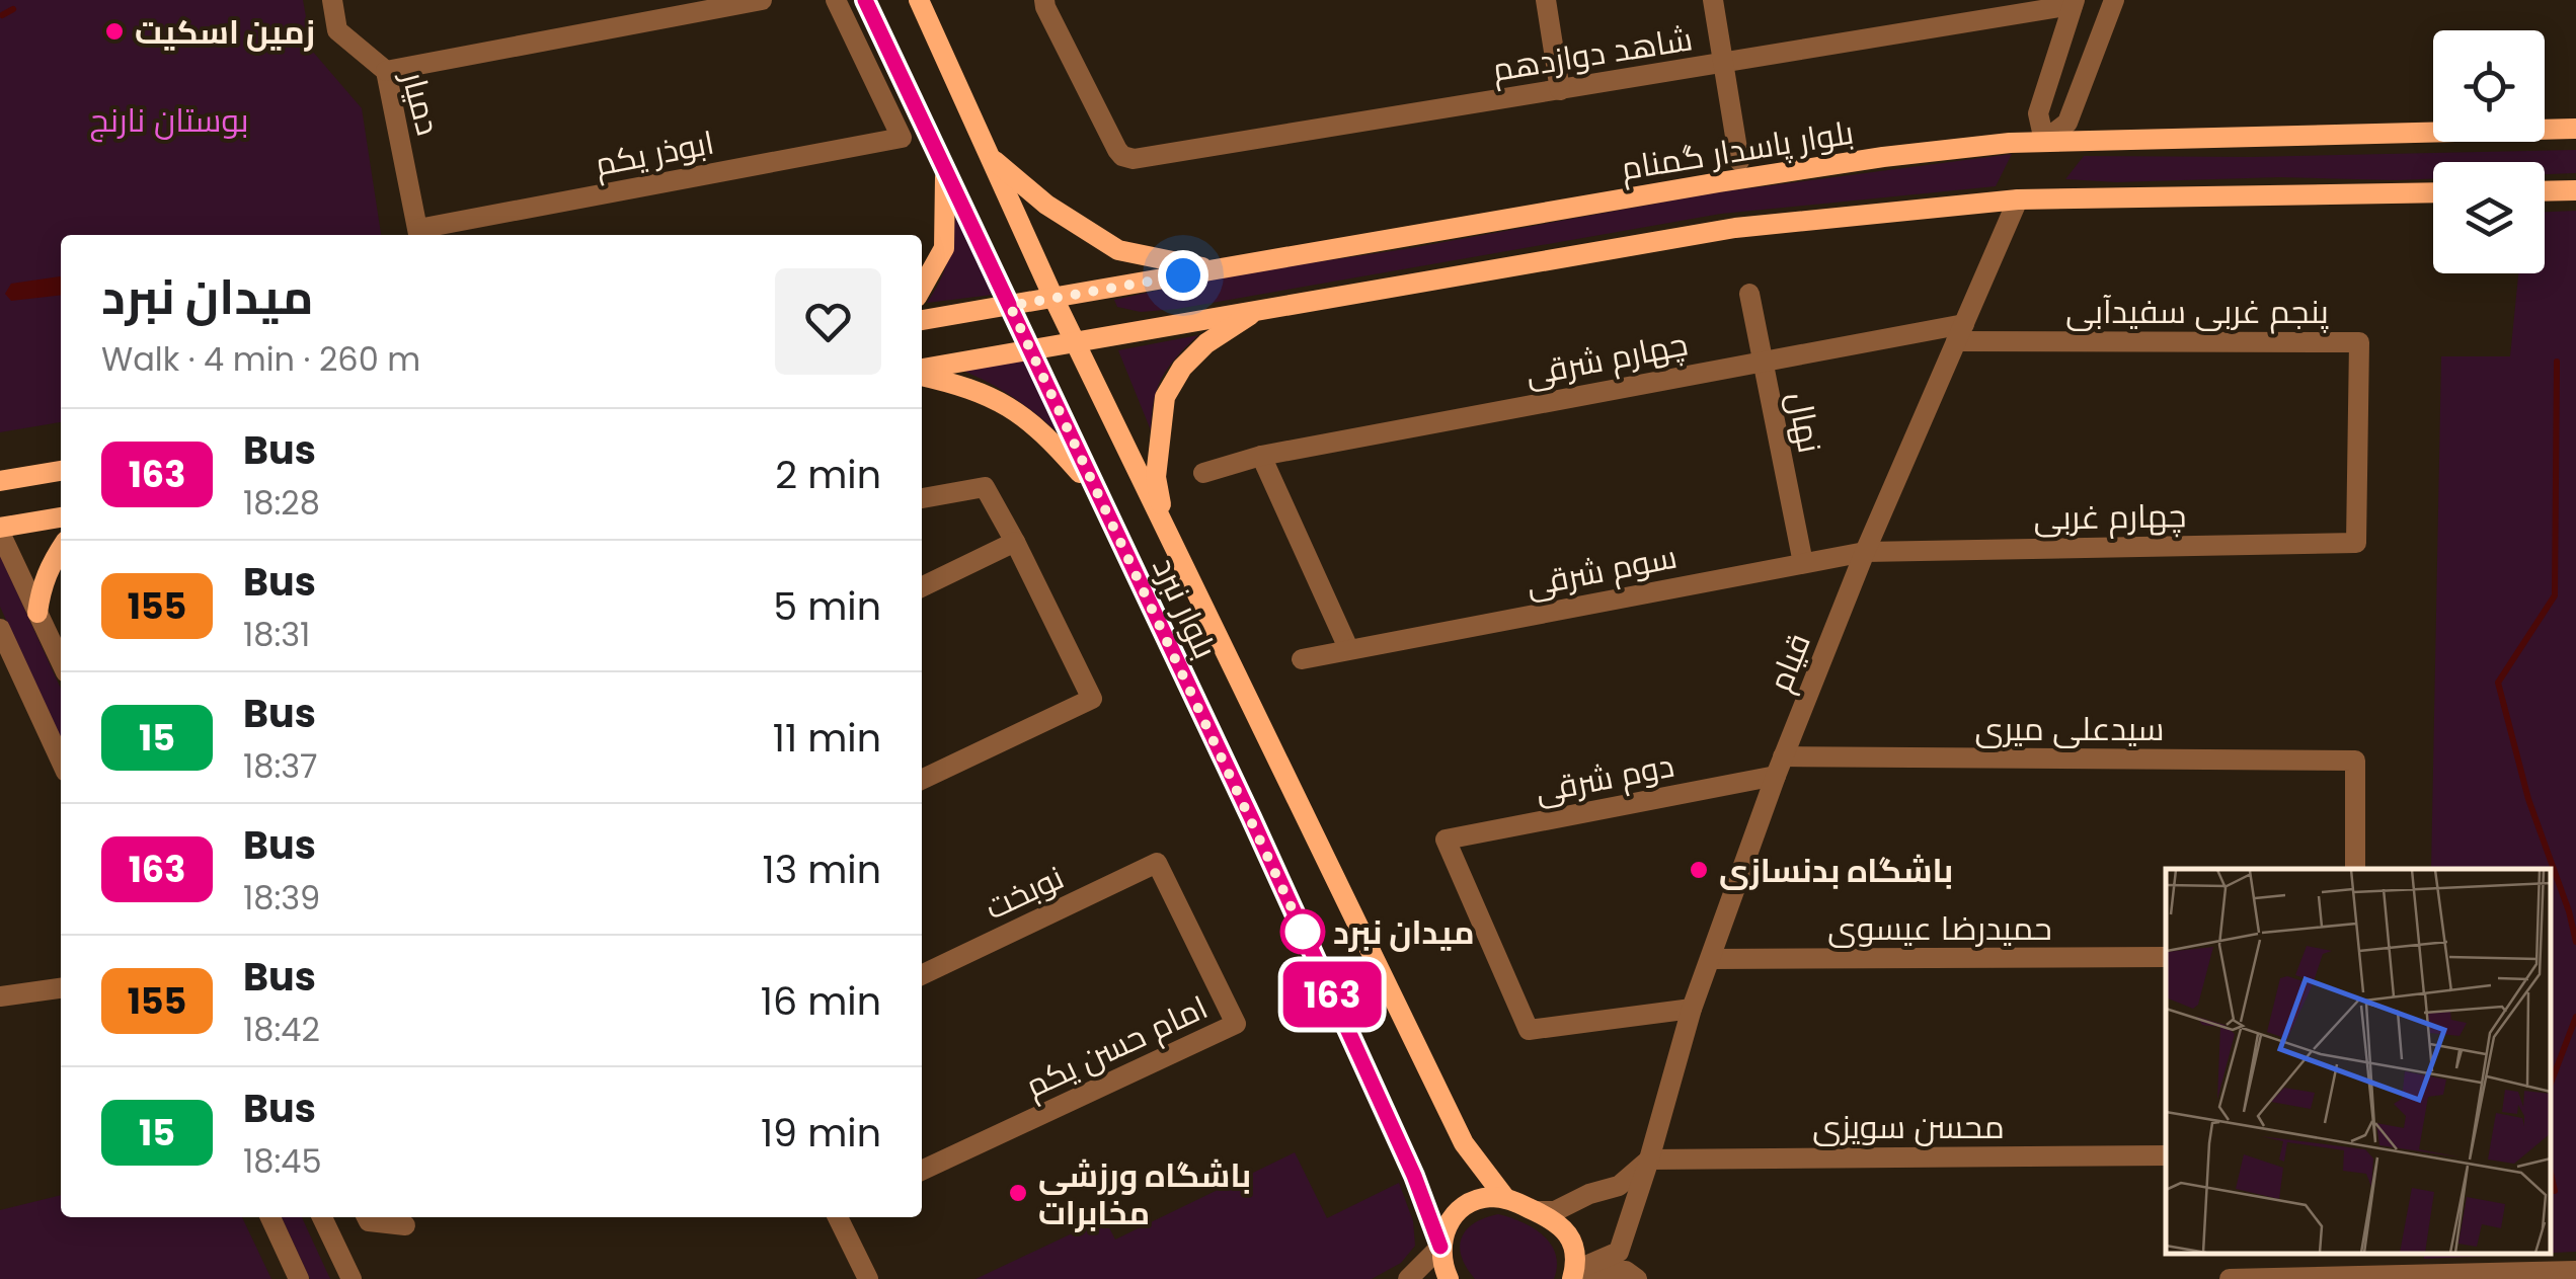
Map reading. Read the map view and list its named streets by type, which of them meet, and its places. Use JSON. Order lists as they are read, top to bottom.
{
  "streets": {
    "main road": ["بلوار پاسدار گمنام", "بلوار نبرد"],
    "street": [
      "شاهد دوازدهم",
      "دمیار",
      "ابوذر یکم",
      "پنجم غربی سفیدآبی",
      "چهارم شرقی",
      "نهال",
      "چهارم غربی",
      "سوم شرقی",
      "قیام",
      "سیدعلی میری",
      "دوم شرقی",
      "نوبخت",
      "حمیدرضا عیسوی",
      "امام حسن یکم",
      "محسن سویزی"
    ]
  },
  "crossings": [
    ["دمیار", "ابوذر یکم"],
    ["بلوار پاسدار گمنام", "بلوار نبرد"],
    ["پنجم غربی سفیدآبی", "چهارم شرقی"],
    ["پنجم غربی سفیدآبی", "چهارم غربی"],
    ["پنجم غربی سفیدآبی", "قیام"],
    ["چهارم شرقی", "نهال"],
    ["چهارم شرقی", "قیام"],
    ["نهال", "سوم شرقی"],
    ["چهارم غربی", "سوم شرقی"],
    ["چهارم غربی", "قیام"],
    ["سوم شرقی", "قیام"],
    ["قیام", "سیدعلی میری"],
    ["قیام", "دوم شرقی"],
    ["قیام", "حمیدرضا عیسوی"],
    ["قیام", "محسن سویزی"],
    ["سیدعلی میری", "دوم شرقی"],
    ["نوبخت", "امام حسن یکم"]
  ],
  "parks": ["بوستان نارنج"],
  "places": [
    "زمین اسکیت",
    "باشگاه بدنسازی",
    "میدان نبرد",
    "باشگاه ورزشی مخابرات"
  ],
  "lines": ["bus line 163"],
  "page": {
    "on_map": "163",
    "heading": ["میدان نبرد", "Walk · 4 min · 260 m"],
    "list": [
      {
        "mark": "163",
        "name": "Bus",
        "note": "18:28",
        "value": "2 min"
      },
      {
        "mark": "155",
        "name": "Bus",
        "note": "18:31",
        "value": "5 min"
      },
      {
        "mark": "15",
        "name": "Bus",
        "note": "18:37",
        "value": "11 min"
      },
      {
        "mark": "163",
        "name": "Bus",
        "note": "18:39",
        "value": "13 min"
      },
      {
        "mark": "155",
        "name": "Bus",
        "note": "18:42",
        "value": "16 min"
      },
      {
        "mark": "15",
        "name": "Bus",
        "note": "18:45",
        "value": "19 min"
      }
    ]
  }
}
